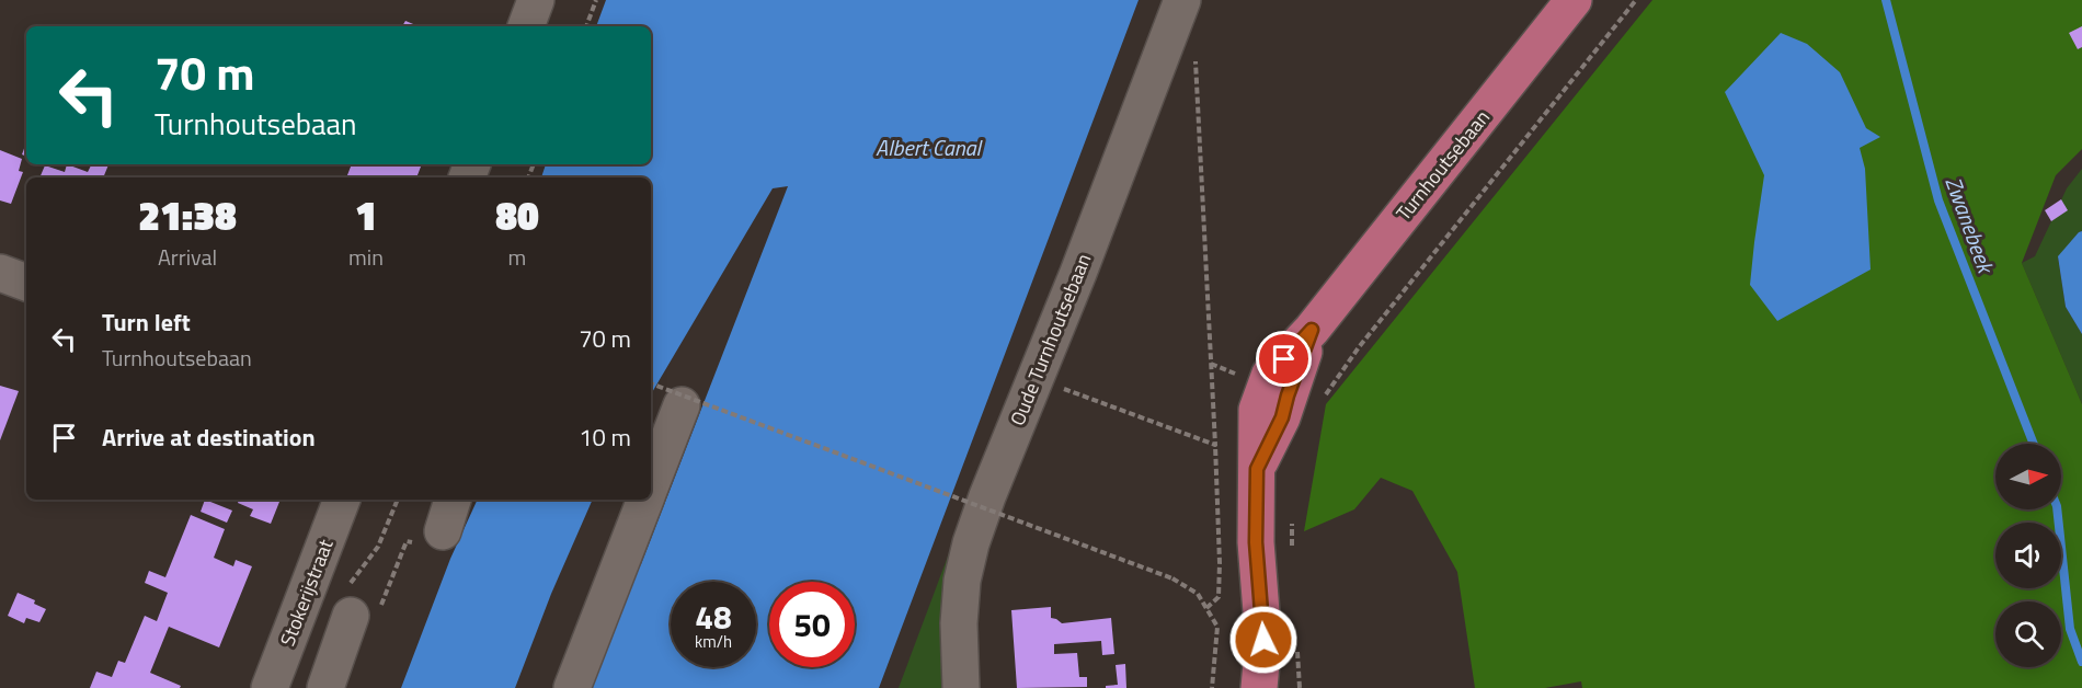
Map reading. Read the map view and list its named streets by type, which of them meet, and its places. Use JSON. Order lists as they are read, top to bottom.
{
  "streets": {
    "main road": ["Turnhoutsebaan"],
    "street": ["Oude Turnhoutsebaan", "Stokerijstraat"]
  },
  "water": ["Albert Canal", "Zwanebeek"],
  "north": "right",
  "page": {
    "turn": ["70 m", "Turnhoutsebaan"],
    "eta": [
      "21:38",
      "Arrival",
      "1",
      "min",
      "80",
      "m"
    ],
    "list": [
      {
        "name": "Turn left",
        "note": "Turnhoutsebaan",
        "value": "70 m"
      },
      {
        "name": "Arrive at destination",
        "value": "10 m"
      }
    ],
    "speed": "48 km/h",
    "limit": "50"
  }
}
